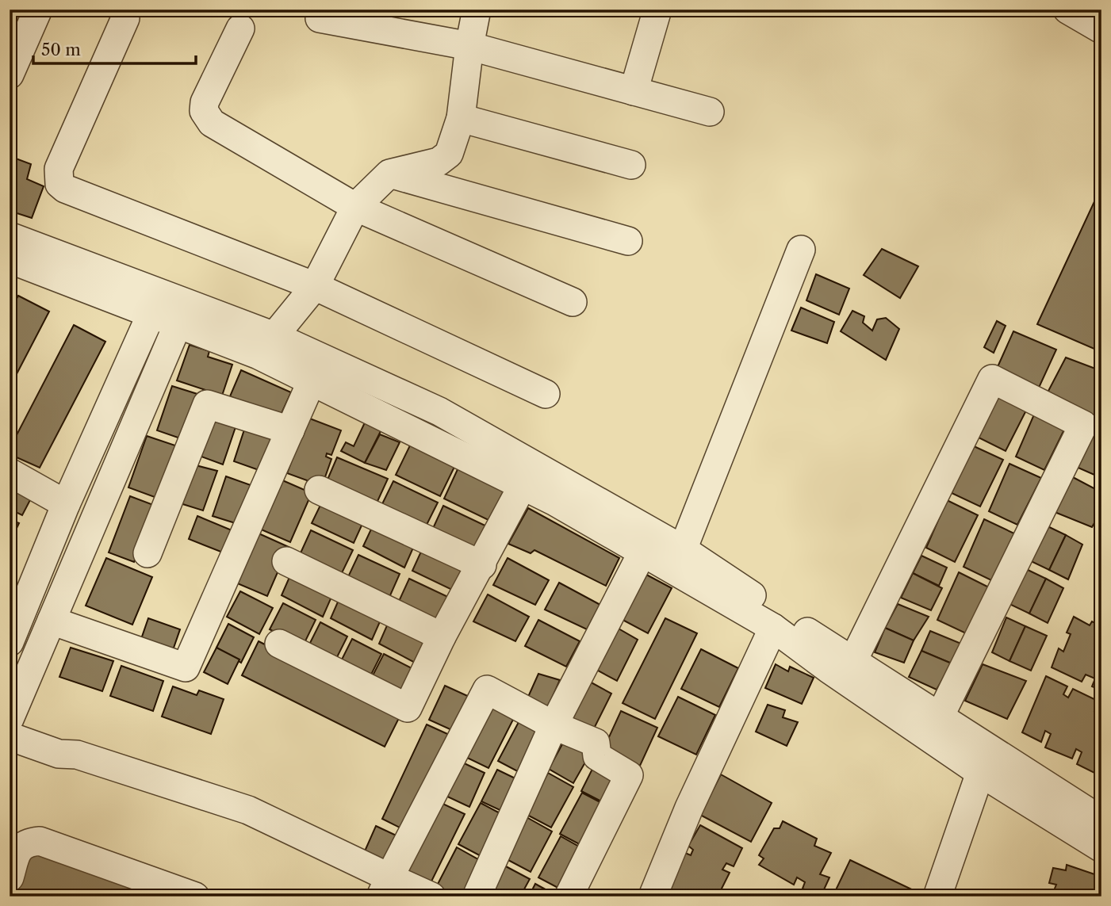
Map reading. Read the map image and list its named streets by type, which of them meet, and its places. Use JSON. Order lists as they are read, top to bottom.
{
  "scale_bar": "50 m"
}
